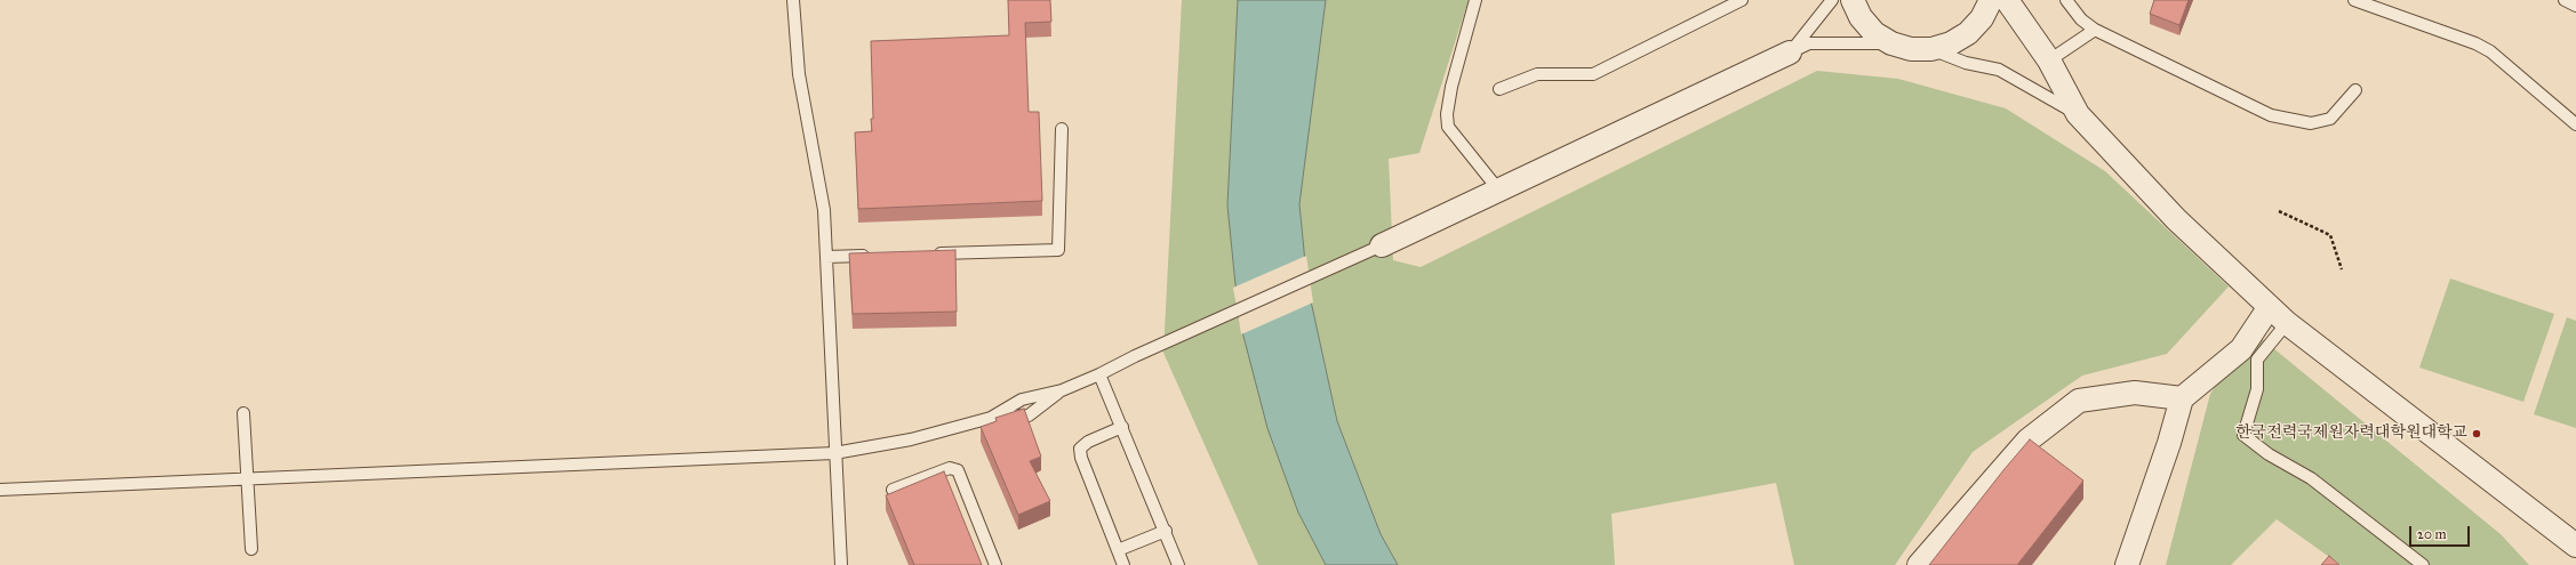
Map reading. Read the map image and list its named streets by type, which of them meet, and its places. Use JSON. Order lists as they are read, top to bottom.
{
  "places": ["한국전력국제원자력대학원대학교"],
  "scale_bar": "20 m"
}
